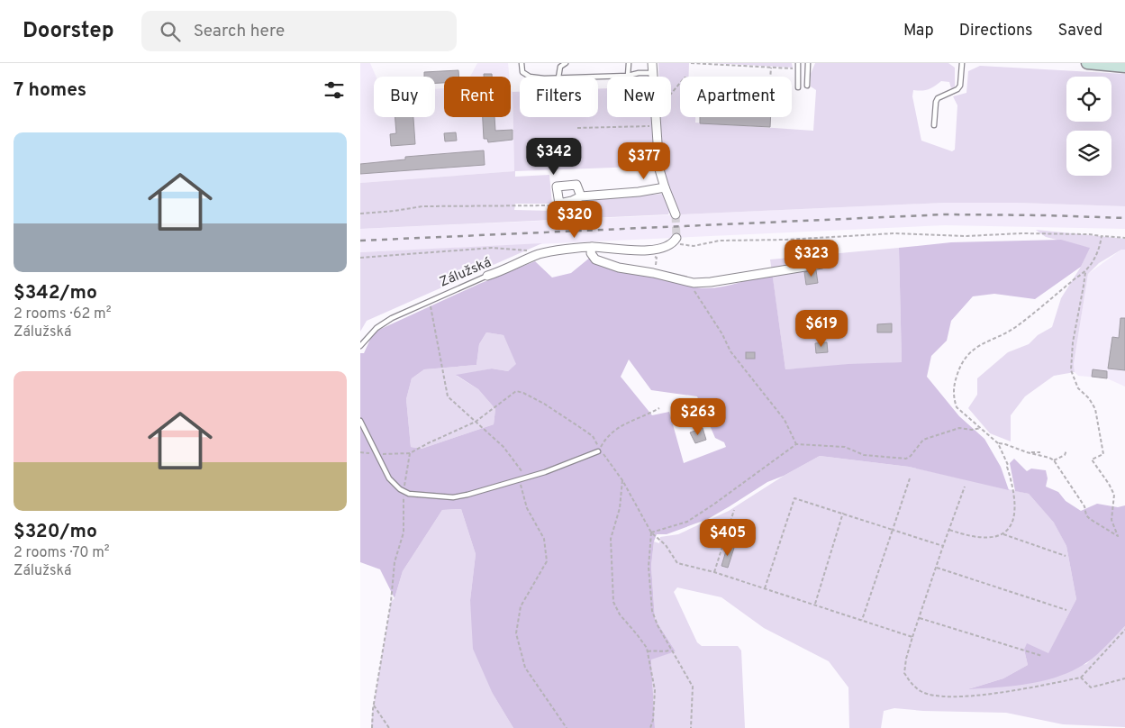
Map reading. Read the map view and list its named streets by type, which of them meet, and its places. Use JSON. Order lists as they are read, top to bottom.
{
  "streets": {
    "street": ["Zálužská"]
  },
  "page": {
    "header": "Doorstep",
    "search": "Search here",
    "nav": ["Map", "Directions", "Saved"],
    "heading": "7 homes",
    "chip": [
      "Buy",
      "Rent",
      "Filters",
      "New",
      "Apartment"
    ],
    "list": [
      {
        "name": "$342/mo",
        "note": "2 rooms · 62 m² · Zálužská"
      },
      {
        "name": "$320/mo",
        "note": "2 rooms · 70 m² · Zálužská"
      }
    ],
    "price": [
      "$342",
      "$377",
      "$320",
      "$323",
      "$619",
      "$263",
      "$405"
    ]
  }
}
